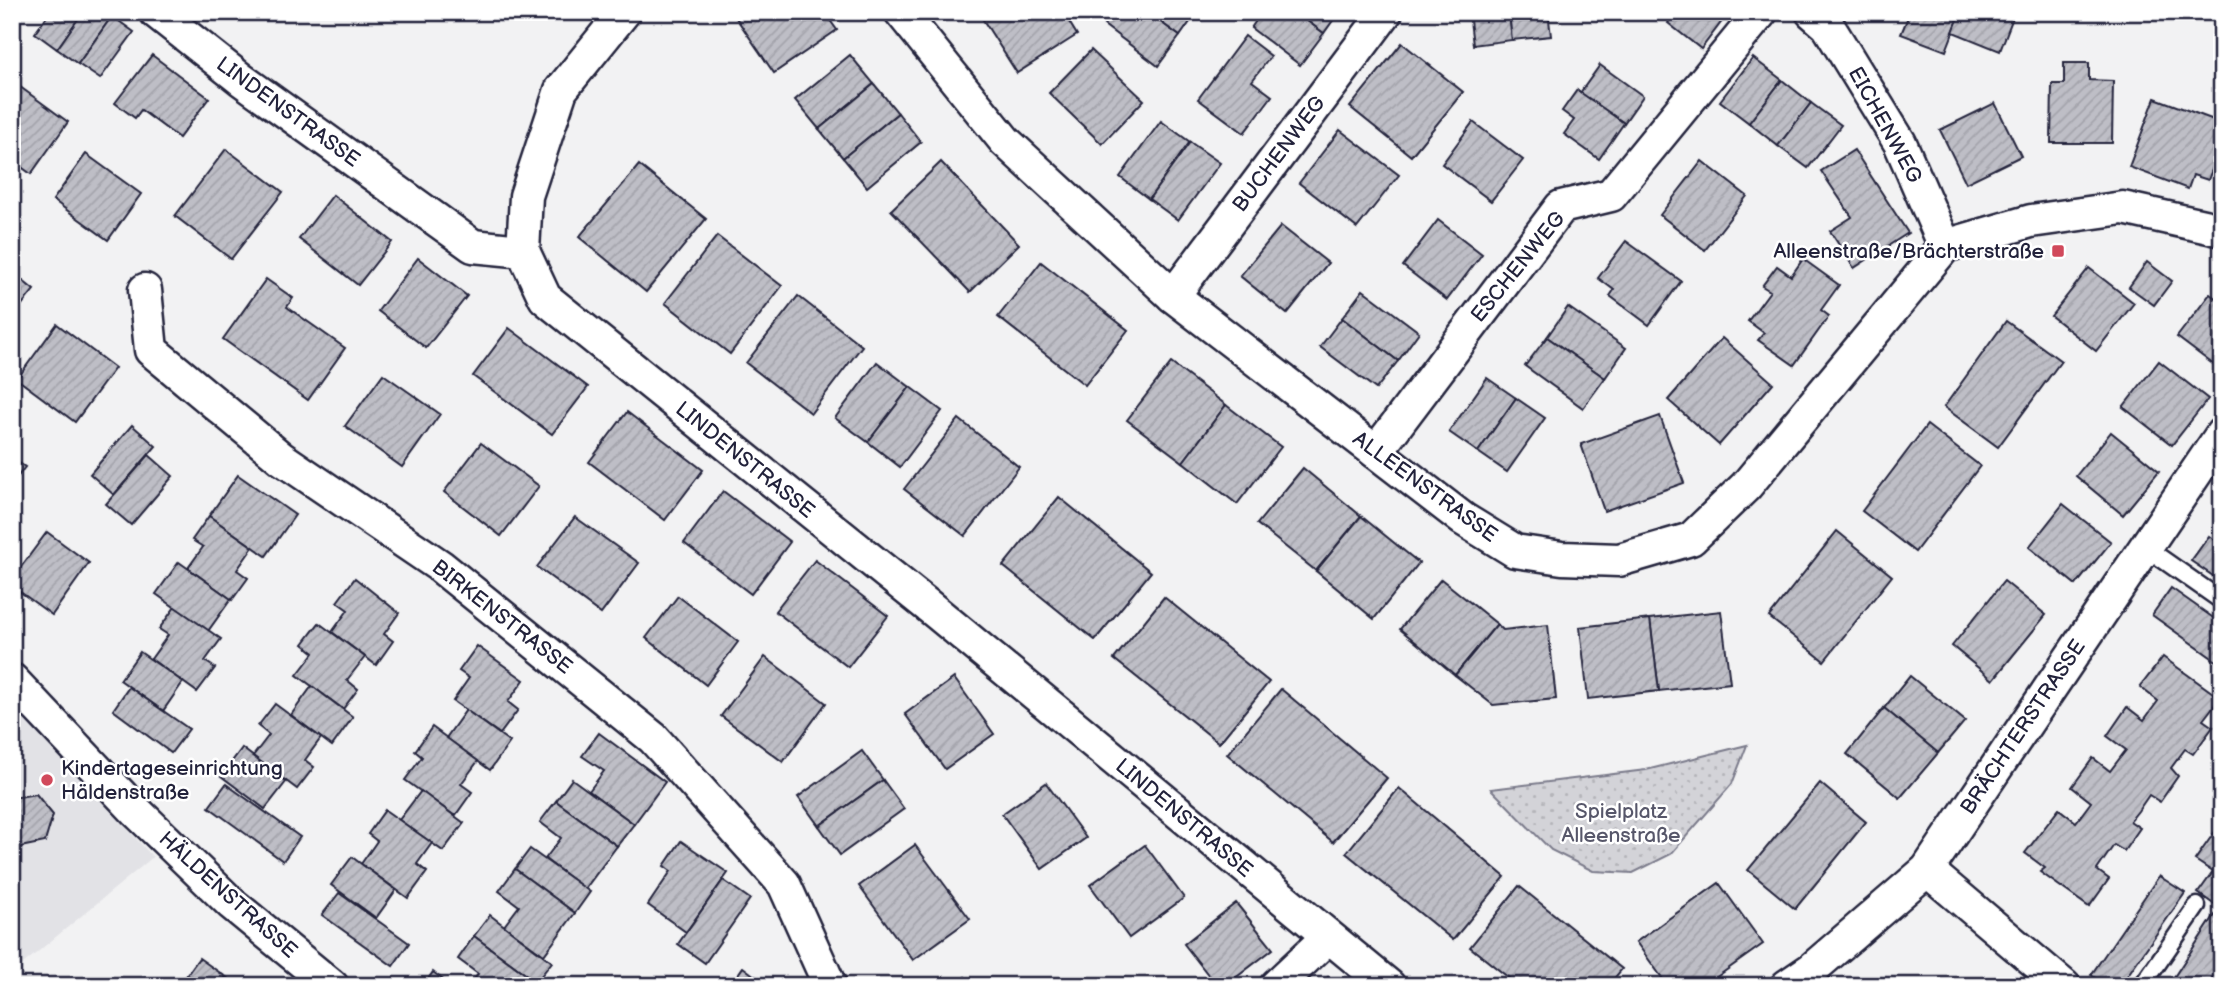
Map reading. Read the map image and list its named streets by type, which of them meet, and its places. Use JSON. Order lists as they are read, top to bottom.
{
  "streets": {
    "street": [
      "LINDENSTRASSE",
      "EICHENWEG",
      "BUCHENWEG",
      "ESCHENWEG",
      "ALLEENSTRASSE",
      "BIRKENSTRASSE",
      "BRÄCHTERSTRASSE",
      "HÄLDENSTRASSE"
    ]
  },
  "crossings": [
    ["EICHENWEG", "ALLEENSTRASSE"],
    ["BUCHENWEG", "ALLEENSTRASSE"],
    ["ESCHENWEG", "ALLEENSTRASSE"]
  ],
  "parks": ["Spielplatz Alleenstraße"],
  "places": {
    "transit": ["Alleenstraße/Brächterstraße"],
    "other": ["Kindertageseinrichtung Häldenstraße"]
  }
}
